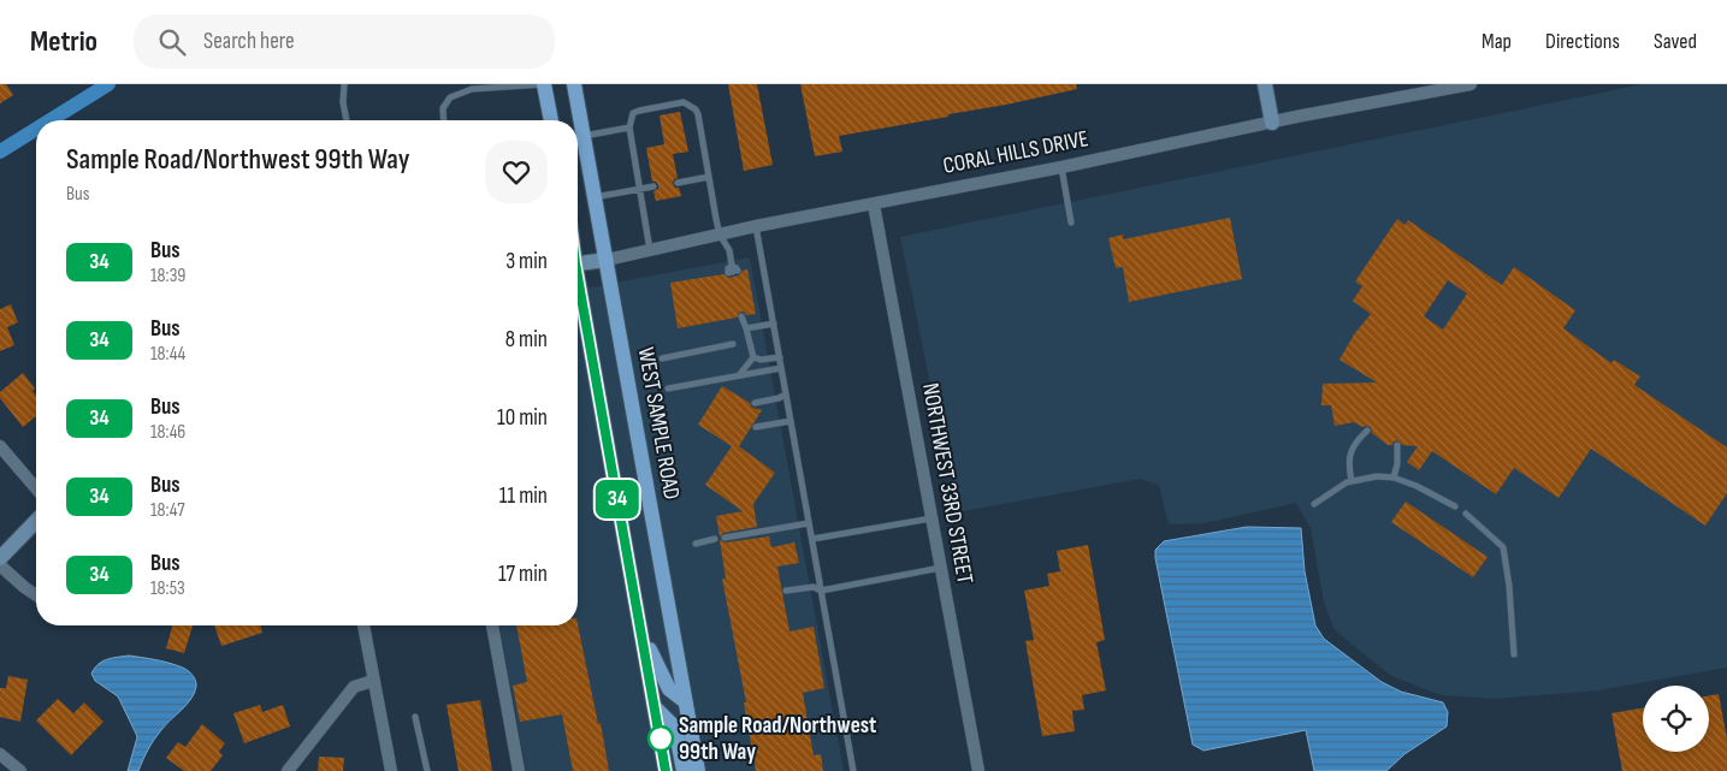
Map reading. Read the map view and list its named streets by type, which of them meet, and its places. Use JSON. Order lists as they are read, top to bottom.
{
  "streets": {
    "main road": ["WEST SAMPLE ROAD"],
    "street": ["CORAL HILLS DRIVE", "NORTHWEST 33RD STREET"]
  },
  "crossings": [
    ["CORAL HILLS DRIVE", "WEST SAMPLE ROAD"],
    ["CORAL HILLS DRIVE", "NORTHWEST 33RD STREET"]
  ],
  "places": ["Sample Road/Northwest 99th Way"],
  "lines": ["bus line 34"],
  "page": {
    "header": "Metrio",
    "search": "Search here",
    "nav": ["Map", "Directions", "Saved"],
    "on_map": "34",
    "heading": ["Sample Road/Northwest 99th Way", "Bus"],
    "list": [
      {
        "mark": "34",
        "name": "Bus",
        "note": "18:39",
        "value": "3 min"
      },
      {
        "mark": "34",
        "name": "Bus",
        "note": "18:44",
        "value": "8 min"
      },
      {
        "mark": "34",
        "name": "Bus",
        "note": "18:46",
        "value": "10 min"
      },
      {
        "mark": "34",
        "name": "Bus",
        "note": "18:47",
        "value": "11 min"
      },
      {
        "mark": "34",
        "name": "Bus",
        "note": "18:53",
        "value": "17 min"
      }
    ]
  }
}
